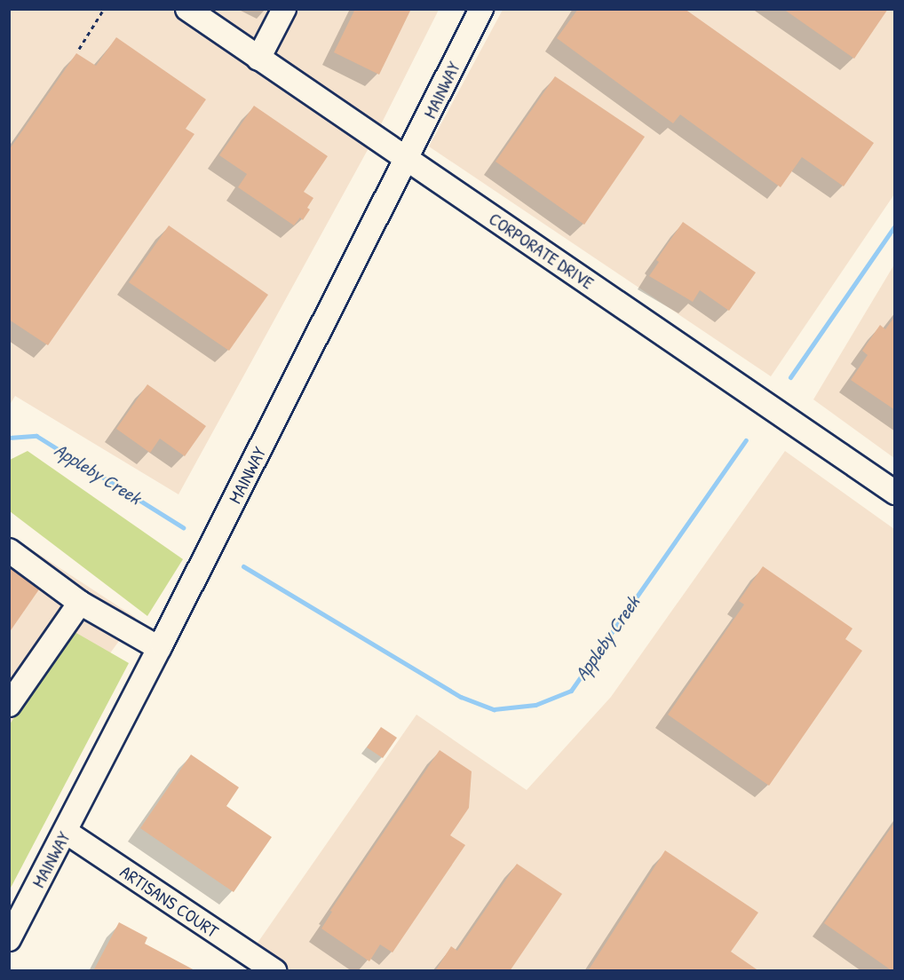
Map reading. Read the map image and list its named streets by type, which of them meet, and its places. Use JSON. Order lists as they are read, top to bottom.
{
  "streets": {
    "street": ["MAINWAY", "CORPORATE DRIVE", "ARTISANS COURT"]
  },
  "crossings": [
    ["MAINWAY", "CORPORATE DRIVE"],
    ["MAINWAY", "ARTISANS COURT"]
  ],
  "water": ["Appleby Creek"]
}
